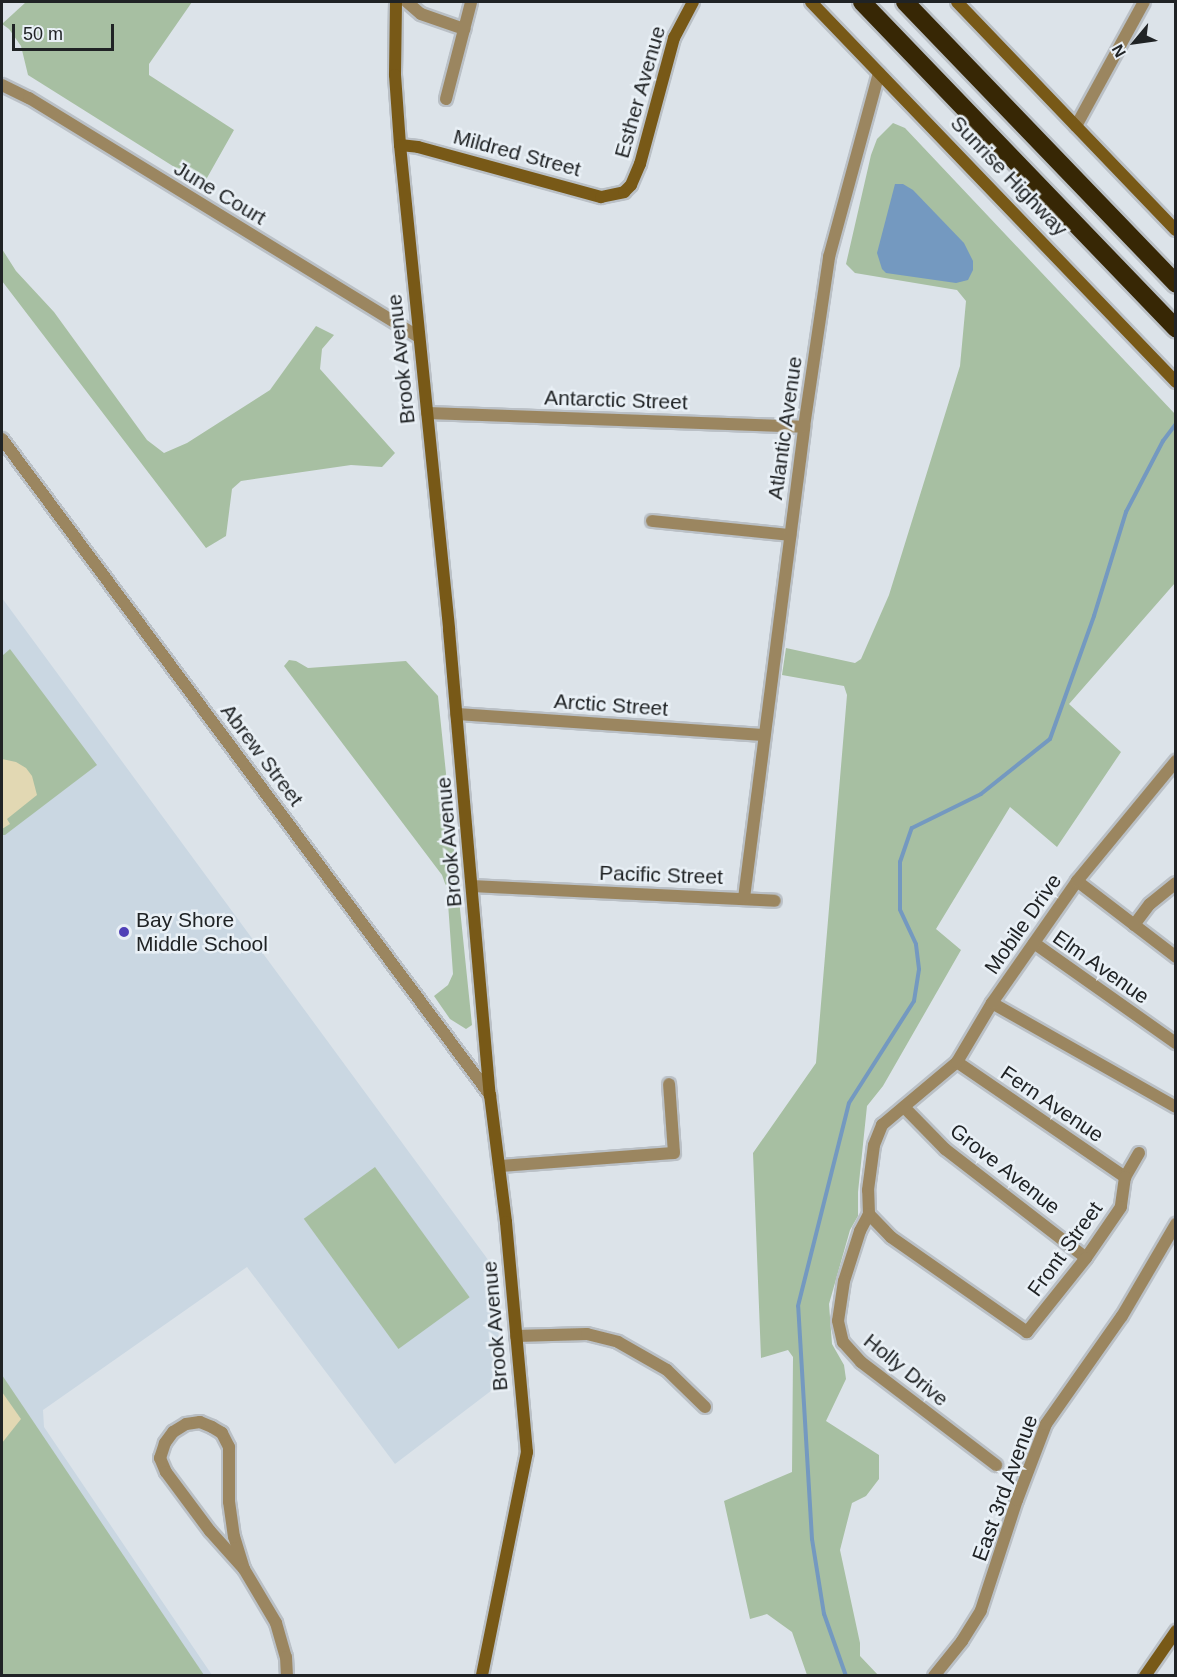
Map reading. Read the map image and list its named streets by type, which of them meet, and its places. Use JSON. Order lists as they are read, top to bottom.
{
  "streets": {
    "highway": ["Sunrise Highway"],
    "street": [
      "Esther Avenue",
      "Mildred Street",
      "June Court",
      "Brook Avenue",
      "Antarctic Street",
      "Atlantic Avenue",
      "Arctic Street",
      "Abrew Street",
      "Pacific Street",
      "Mobile Drive",
      "Elm Avenue",
      "Fern Avenue",
      "Grove Avenue",
      "Front Street",
      "Holly Drive",
      "East 3rd Avenue"
    ]
  },
  "crossings": [
    ["Esther Avenue", "Mildred Street"],
    ["Mildred Street", "Brook Avenue"],
    ["Sunrise Highway", "Atlantic Avenue"],
    ["June Court", "Brook Avenue"],
    ["Brook Avenue", "Antarctic Street"],
    ["Brook Avenue", "Arctic Street"],
    ["Brook Avenue", "Abrew Street"],
    ["Brook Avenue", "Pacific Street"],
    ["Antarctic Street", "Atlantic Avenue"],
    ["Atlantic Avenue", "Arctic Street"],
    ["Atlantic Avenue", "Pacific Street"],
    ["Mobile Drive", "Elm Avenue"],
    ["Mobile Drive", "Fern Avenue"],
    ["Mobile Drive", "Grove Avenue"],
    ["Mobile Drive", "Holly Drive"],
    ["Fern Avenue", "Front Street"],
    ["Grove Avenue", "Front Street"],
    ["Grove Avenue", "Holly Drive"],
    ["Front Street", "Holly Drive"]
  ],
  "places": ["Bay Shore Middle School"],
  "scale_bar": "50 m",
  "north": "bottom left"
}
